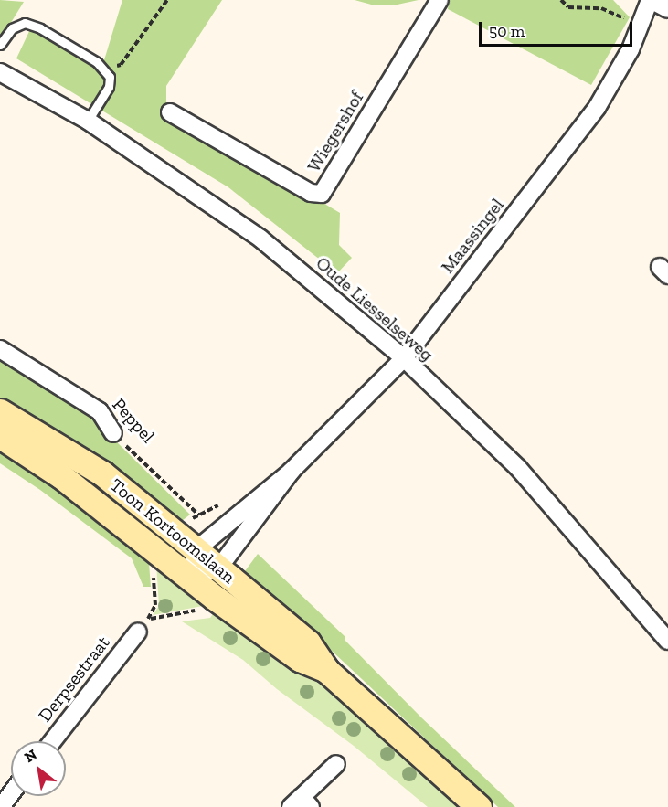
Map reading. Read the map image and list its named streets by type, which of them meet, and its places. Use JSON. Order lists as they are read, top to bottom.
{
  "streets": {
    "street": [
      "Wiegershof",
      "Maassingel",
      "Oude Liesselseweg",
      "Peppel",
      "Toon Kortoomslaan",
      "Derpsestraat"
    ]
  },
  "crossings": [
    ["Maassingel", "Oude Liesselseweg"],
    ["Maassingel", "Toon Kortoomslaan"]
  ],
  "scale_bar": "50 m",
  "north": "top left"
}
